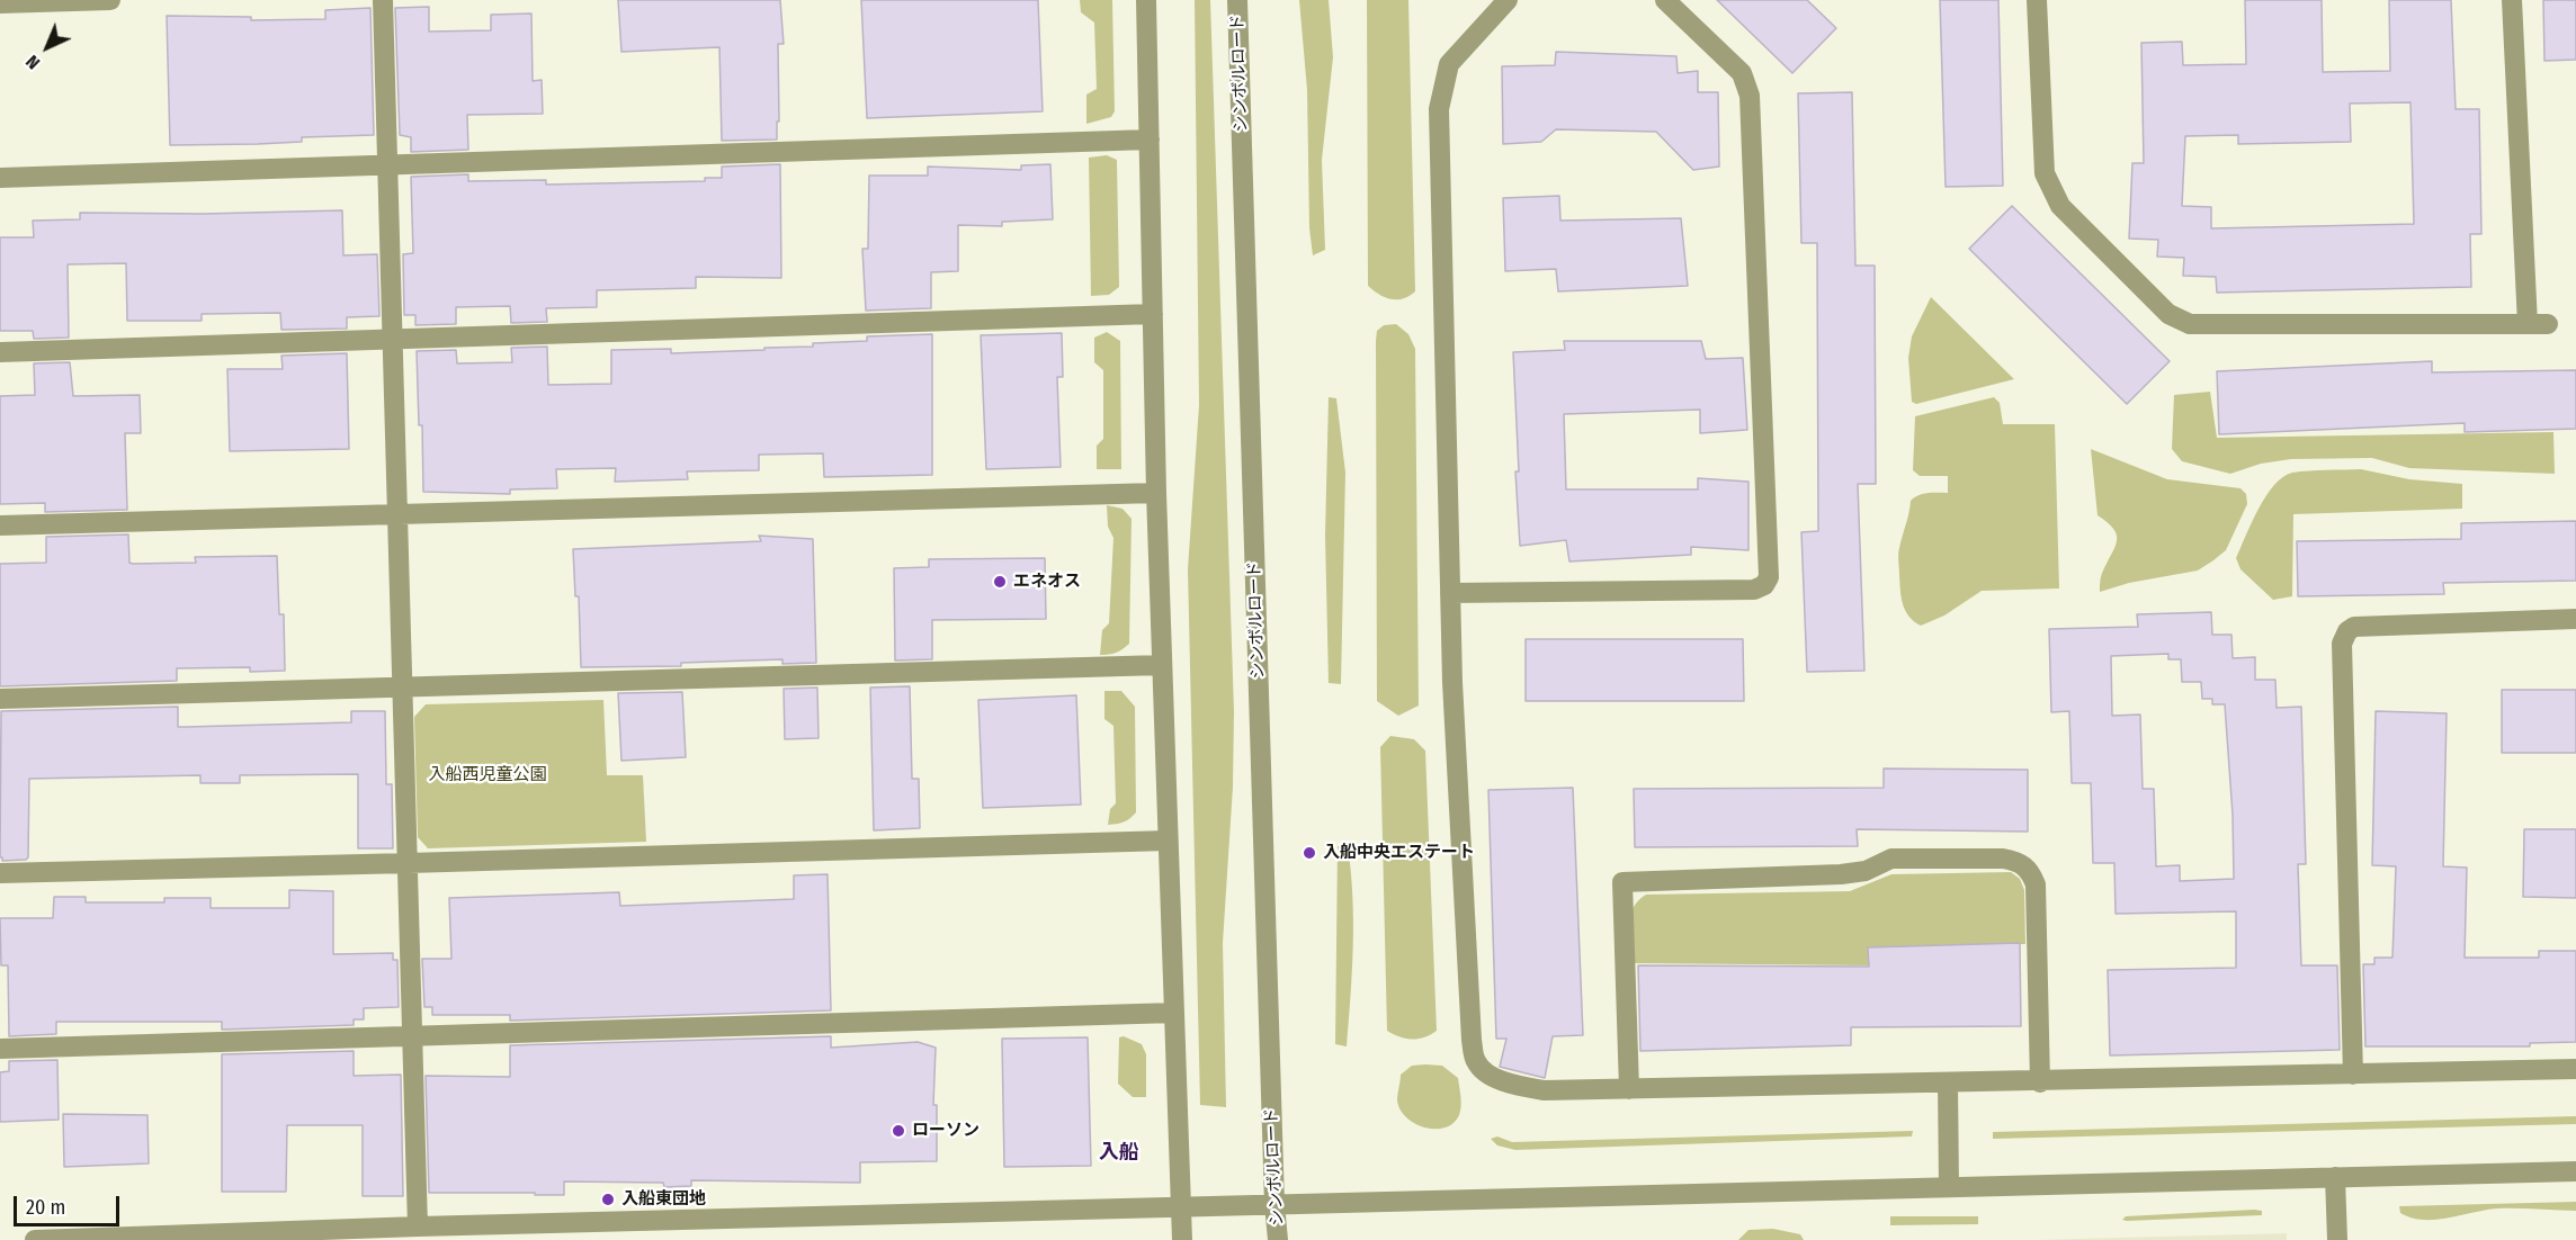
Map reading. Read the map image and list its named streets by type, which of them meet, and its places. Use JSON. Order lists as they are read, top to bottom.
{
  "streets": {
    "street": ["シンボルロード"]
  },
  "districts": ["入船"],
  "parks": ["入船西児童公園"],
  "places": [
    "エネオス",
    "入船中央エステート",
    "ローソン",
    "入船東団地"
  ],
  "scale_bar": "20 m",
  "north": "bottom left"
}
